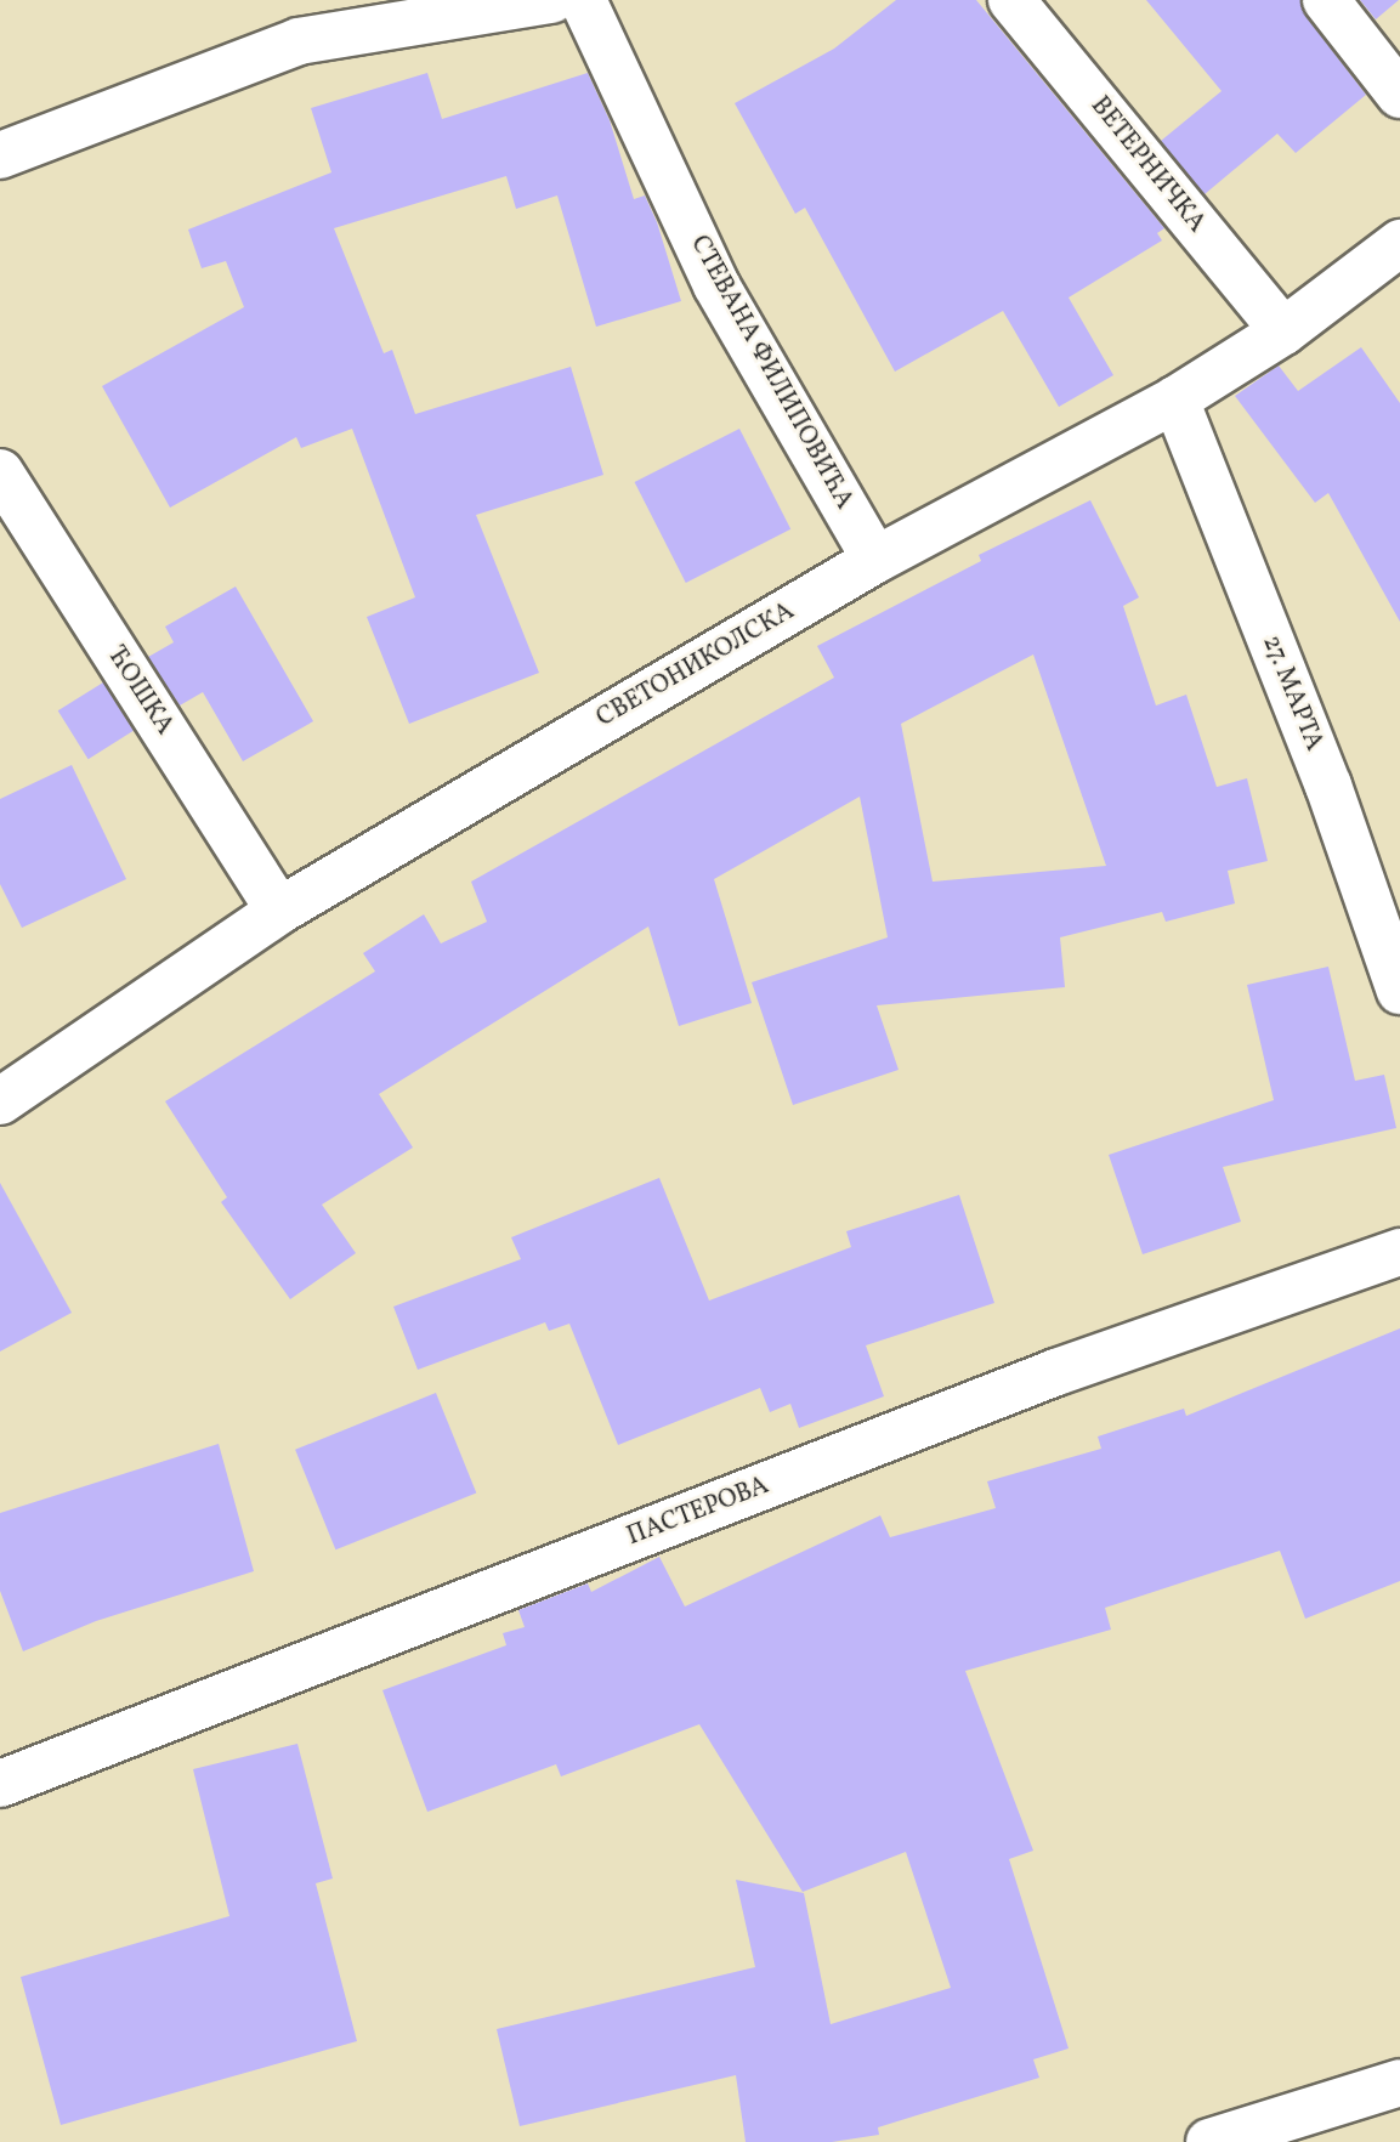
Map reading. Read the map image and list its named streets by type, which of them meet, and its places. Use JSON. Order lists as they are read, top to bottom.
{
  "streets": {
    "street": [
      "ВЕТЕРНИЧКА",
      "СТЕВАНА ФИЛИПОВИЋА",
      "СВЕТОНИКОЛСКА",
      "ЋОШКА",
      "27. МАРТА",
      "ПАСТЕРОВА"
    ]
  },
  "crossings": [
    ["ВЕТЕРНИЧКА", "СВЕТОНИКОЛСКА"],
    ["СТЕВАНА ФИЛИПОВИЋА", "СВЕТОНИКОЛСКА"],
    ["СВЕТОНИКОЛСКА", "ЋОШКА"],
    ["СВЕТОНИКОЛСКА", "27. МАРТА"]
  ]
}
